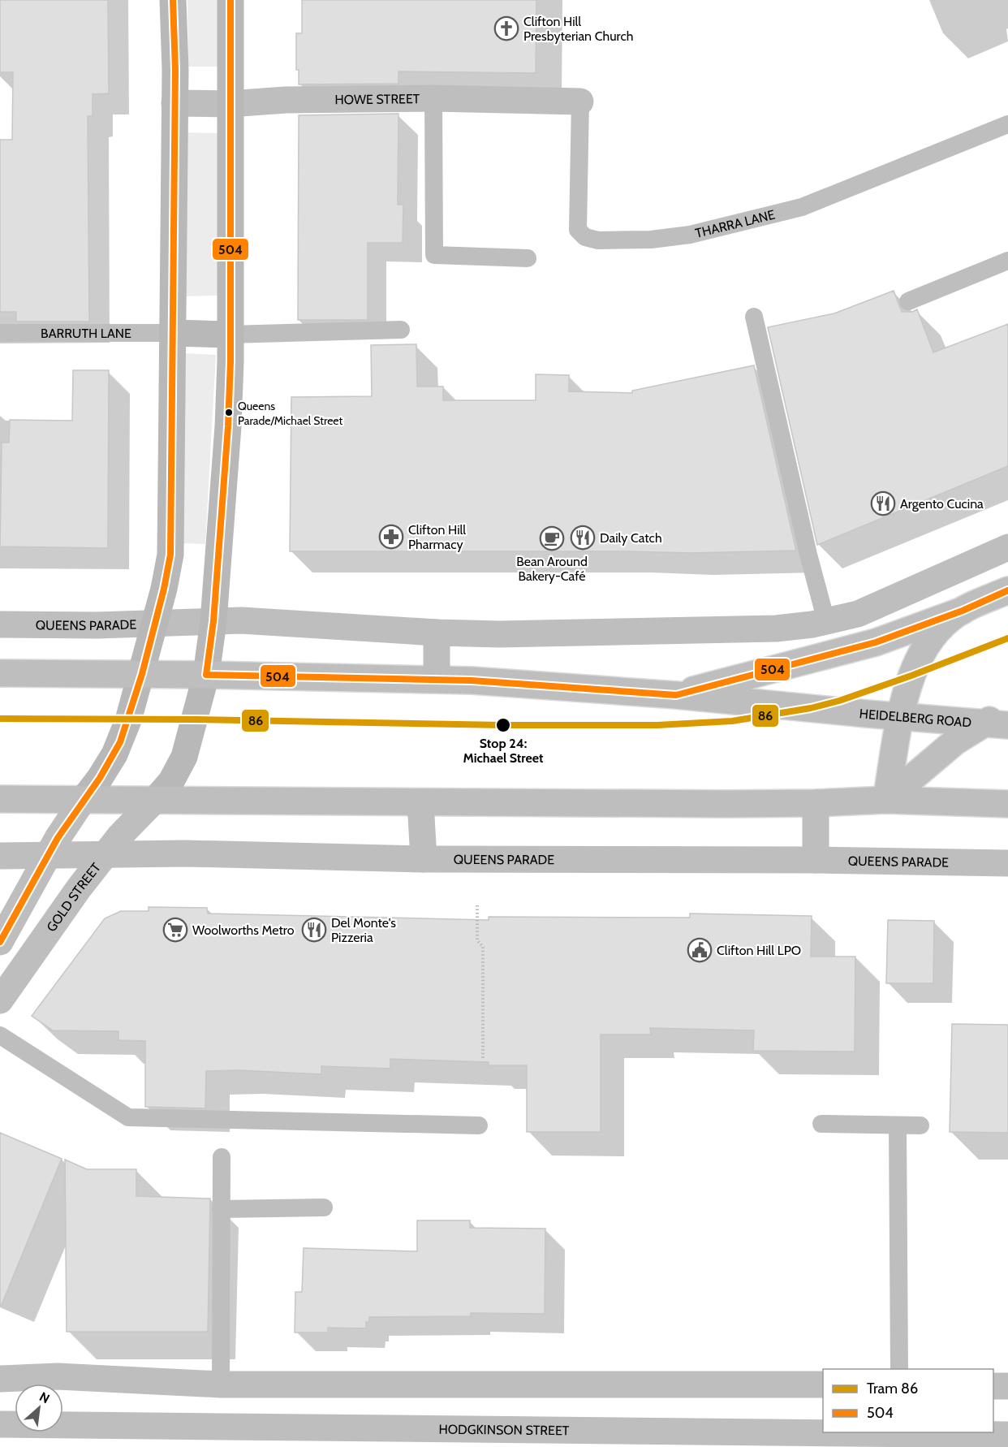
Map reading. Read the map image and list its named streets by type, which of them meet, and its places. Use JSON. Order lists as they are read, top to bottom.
{
  "streets": {
    "street": [
      "HOWE STREET",
      "QUEENS PARADE",
      "HEIDELBERG ROAD",
      "GOLD STREET",
      "HODGKINSON STREET"
    ],
    "lane": ["THARRA LANE", "BARRUTH LANE"]
  },
  "crossings": [
    ["HOWE STREET", "THARRA LANE"],
    ["QUEENS PARADE", "GOLD STREET"]
  ],
  "places": {
    "church": ["Clifton Hill Presbyterian Church"],
    "other": ["Queens Parade/Michael Street", "Stop 24: Michael Street"],
    "restaurant": ["Argento Cucina", "Daily Catch", "Del Monte's Pizzeria"],
    "pharmacy": ["Clifton Hill Pharmacy"],
    "cafe": ["Bean Around Bakery-Café"],
    "supermarket": ["Woolworths Metro"],
    "public building": ["Clifton Hill LPO"]
  },
  "lines": ["transit line 504", "tram line 86"],
  "legend": ["Tram 86", "504"],
  "north": "top right"
}
